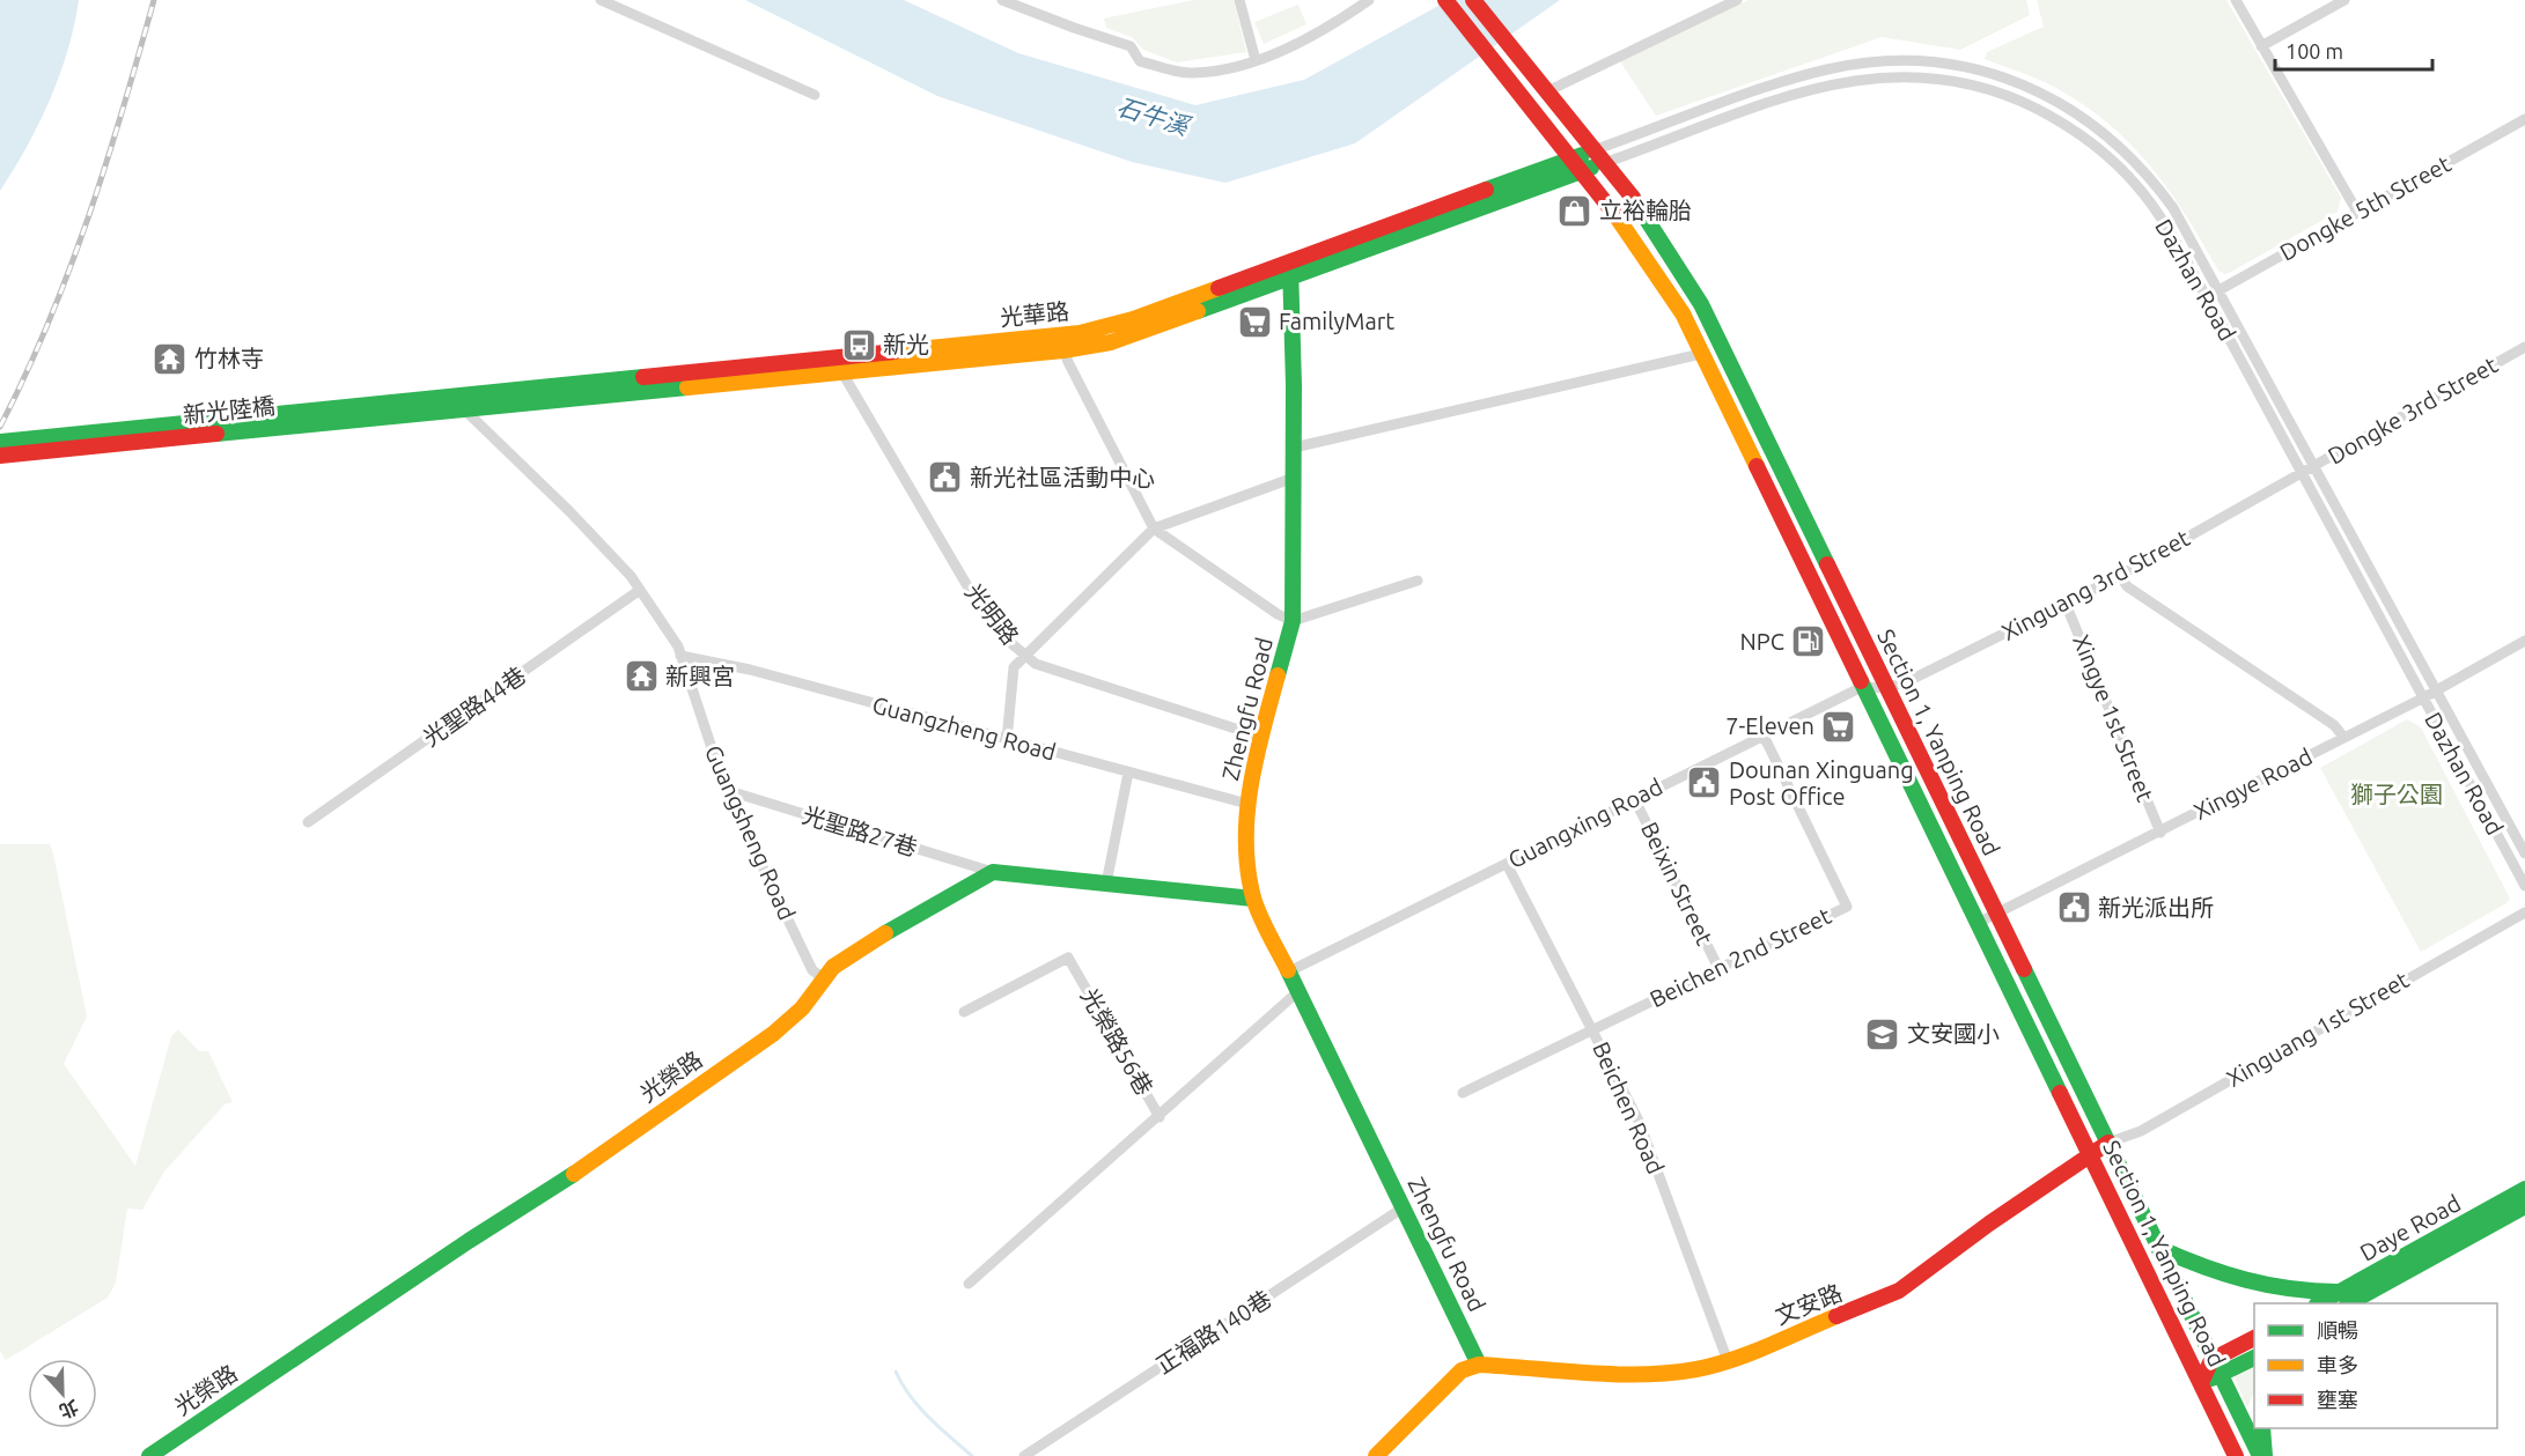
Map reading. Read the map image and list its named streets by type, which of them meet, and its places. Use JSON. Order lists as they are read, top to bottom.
{
  "streets": {
    "main road": [
      "光華路",
      "新光陸橋",
      "Zhengfu Road",
      "Section 1, Yanping Road",
      "光榮路",
      "Daye Road",
      "文安路"
    ],
    "street": [
      "Dongke 5th Street",
      "Dazhan Road",
      "Dongke 3rd Street",
      "Xinguang 3rd Street",
      "光明路",
      "光聖路44巷",
      "Xingye 1st Street",
      "Guangzheng Road",
      "Xingye Road",
      "Guangxing Road",
      "光聖路27巷",
      "Guangsheng Road",
      "Beixin Street",
      "Beichen 2nd Street",
      "Xinguang 1st Street",
      "光榮路56巷",
      "Beichen Road",
      "正福路140巷"
    ]
  },
  "crossings": [
    ["Dongke 5th Street", "Dazhan Road"],
    ["Dazhan Road", "光華路"],
    ["Dazhan Road", "Dongke 3rd Street"],
    ["Dazhan Road", "Xinguang 3rd Street"],
    ["Dazhan Road", "Section 1, Yanping Road"],
    ["Dazhan Road", "Xingye Road"],
    ["光華路", "新光陸橋"],
    ["光華路", "光明路"],
    ["光華路", "Zhengfu Road"],
    ["光華路", "Section 1, Yanping Road"],
    ["光華路", "Guangsheng Road"],
    ["新光陸橋", "Guangsheng Road"],
    ["Dongke 3rd Street", "Xinguang 3rd Street"],
    ["Xinguang 3rd Street", "Xingye 1st Street"],
    ["Xinguang 3rd Street", "Section 1, Yanping Road"],
    ["Xinguang 3rd Street", "Guangxing Road"],
    ["光明路", "Zhengfu Road"],
    ["光聖路44巷", "Guangsheng Road"],
    ["Zhengfu Road", "Guangzheng Road"],
    ["Zhengfu Road", "Guangxing Road"],
    ["Zhengfu Road", "文安路"],
    ["Zhengfu Road", "正福路140巷"],
    ["Xingye 1st Street", "Xingye Road"],
    ["Guangzheng Road", "Guangsheng Road"],
    ["Section 1, Yanping Road", "Xingye Road"],
    ["Section 1, Yanping Road", "Guangxing Road"],
    ["Section 1, Yanping Road", "Xinguang 1st Street"],
    ["Section 1, Yanping Road", "文安路"],
    ["Guangxing Road", "Beixin Street"],
    ["Guangxing Road", "Beichen 2nd Street"],
    ["Guangxing Road", "Beichen Road"],
    ["光聖路27巷", "Guangsheng Road"],
    ["光聖路27巷", "光榮路"],
    ["Guangsheng Road", "光榮路"],
    ["Beixin Street", "Beichen 2nd Street"],
    ["Beichen 2nd Street", "Beichen Road"],
    ["Xinguang 1st Street", "文安路"],
    ["Beichen Road", "文安路"]
  ],
  "water": ["石牛溪"],
  "parks": ["獅子公園"],
  "places": {
    "shop": ["立裕輪胎"],
    "supermarket": ["FamilyMart", "7-Eleven"],
    "bus stop": ["新光"],
    "temple": ["竹林寺", "新興宮"],
    "public building": ["新光社區活動中心", "Dounan Xinguang Post Office", "新光派出所"],
    "fuel station": ["NPC"],
    "school or university": ["文安國小"]
  },
  "legend": ["順暢", "車多", "壅塞"],
  "scale_bar": "100 m",
  "north": "bottom"
}
